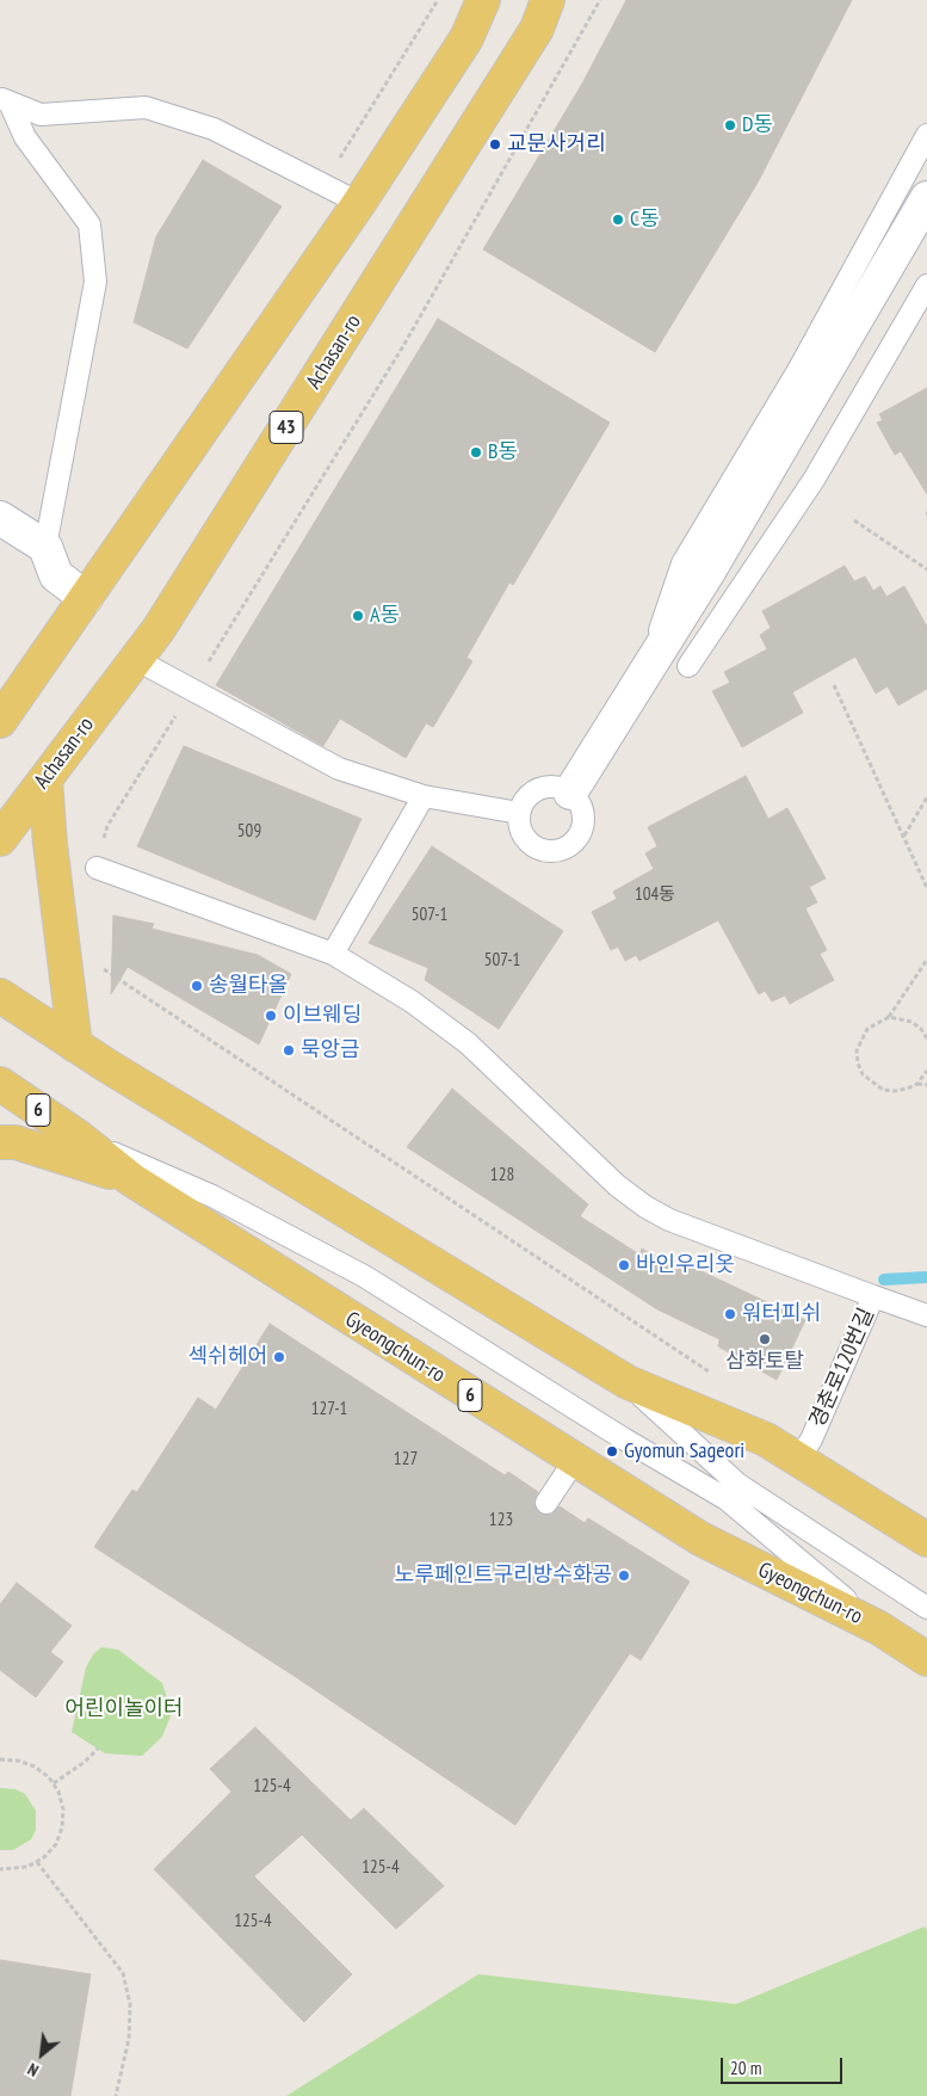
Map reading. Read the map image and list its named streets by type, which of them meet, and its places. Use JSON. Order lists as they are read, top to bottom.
{
  "streets": {
    "main road": [
      "Achasan-ro",
      "43",
      "6",
      "Gyeongchun-ro"
    ],
    "lane": ["경춘로120번길"]
  },
  "parks": ["어린이놀이터"],
  "places": [
    "D동",
    "교문사거리",
    "C동",
    "B동",
    "A동",
    "송월타올",
    "이브웨딩",
    "묵앙금",
    "바인우리옷",
    "워터피쉬",
    "삼화토탈",
    "섹쉬헤어",
    "Gyomun Sageori",
    "노루페인트구리방수화공"
  ],
  "house_numbers": [
    "509",
    "104동",
    "507-1",
    "507-1",
    "128",
    "127-1",
    "127",
    "123",
    "125-4",
    "125-4",
    "125-4"
  ],
  "scale_bar": "20 m",
  "north": "bottom left"
}
